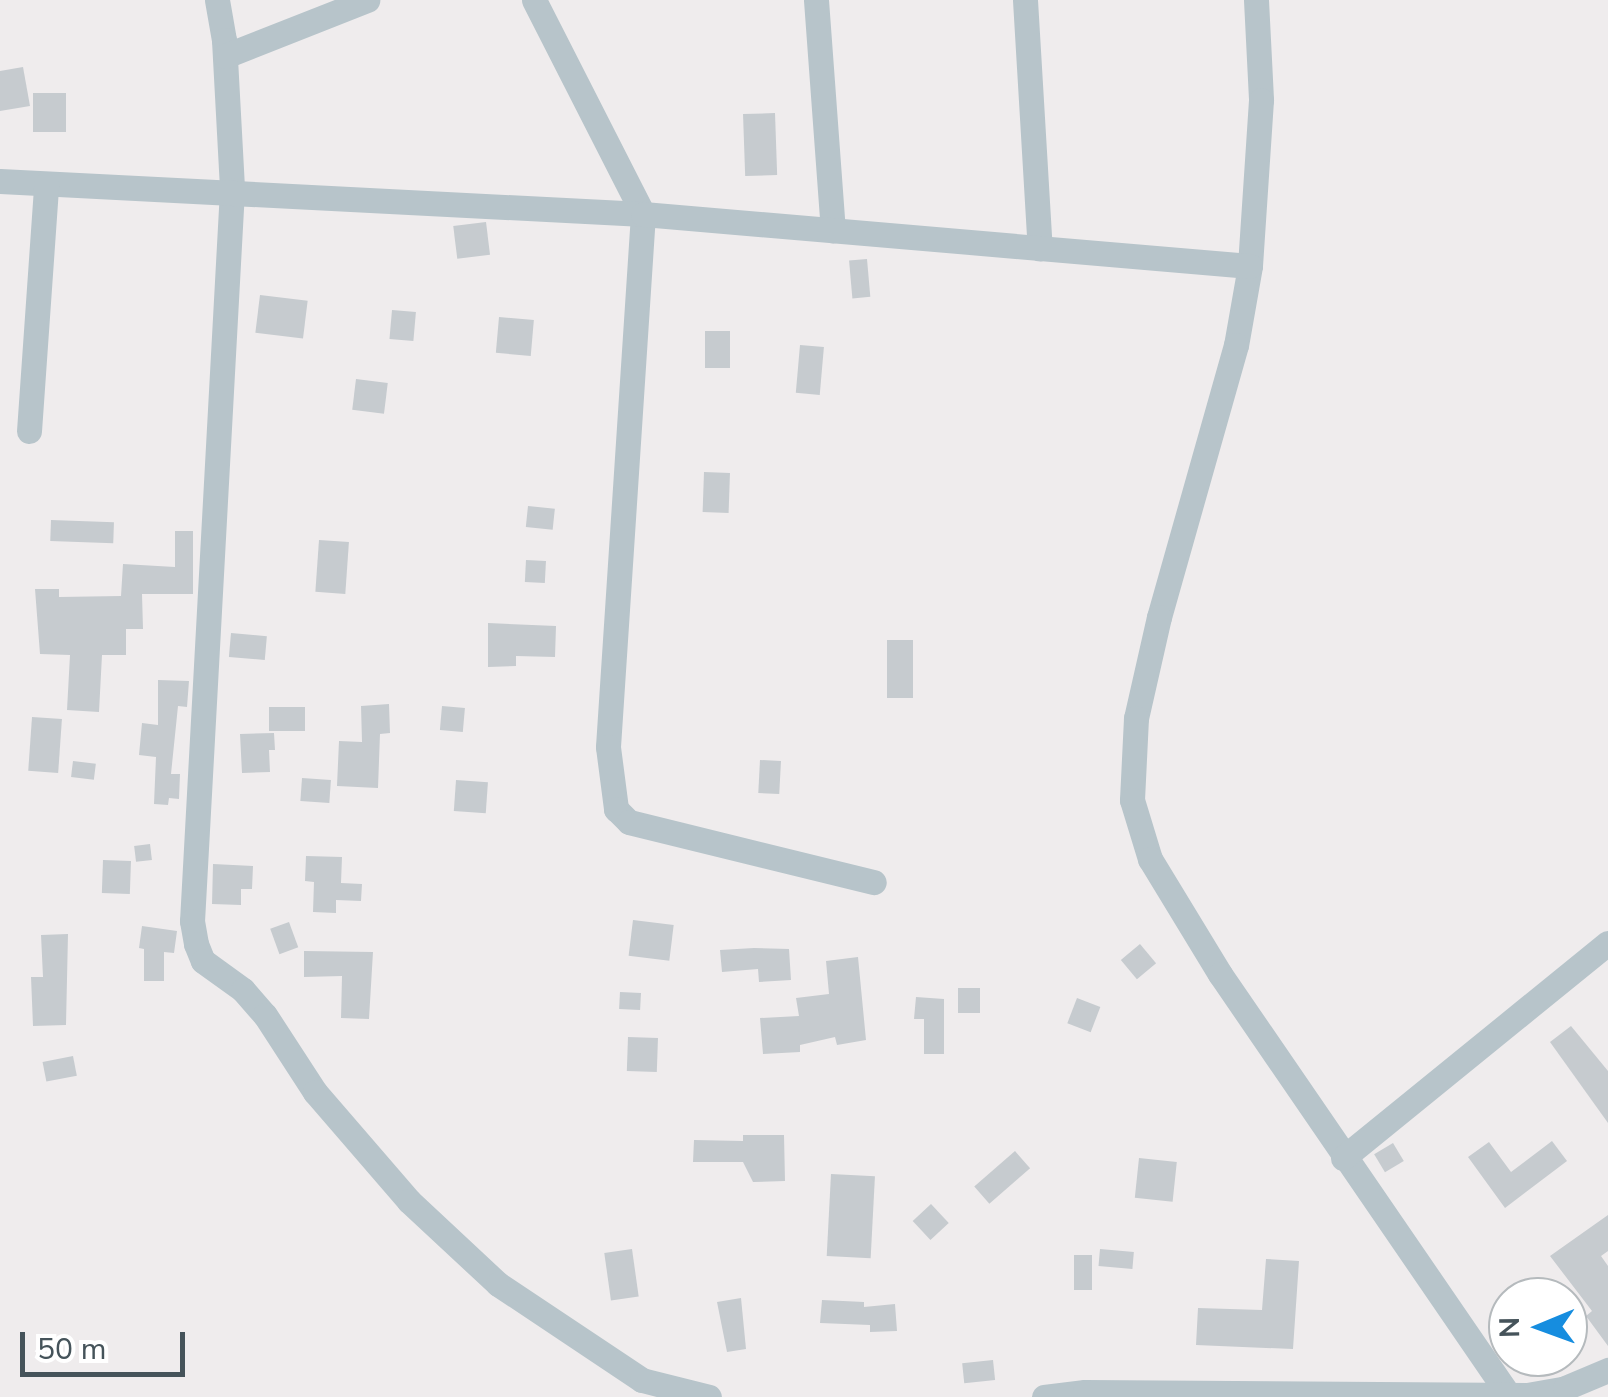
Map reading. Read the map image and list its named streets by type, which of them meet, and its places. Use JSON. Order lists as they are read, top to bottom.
{
  "scale_bar": "50 m",
  "north": "left"
}
